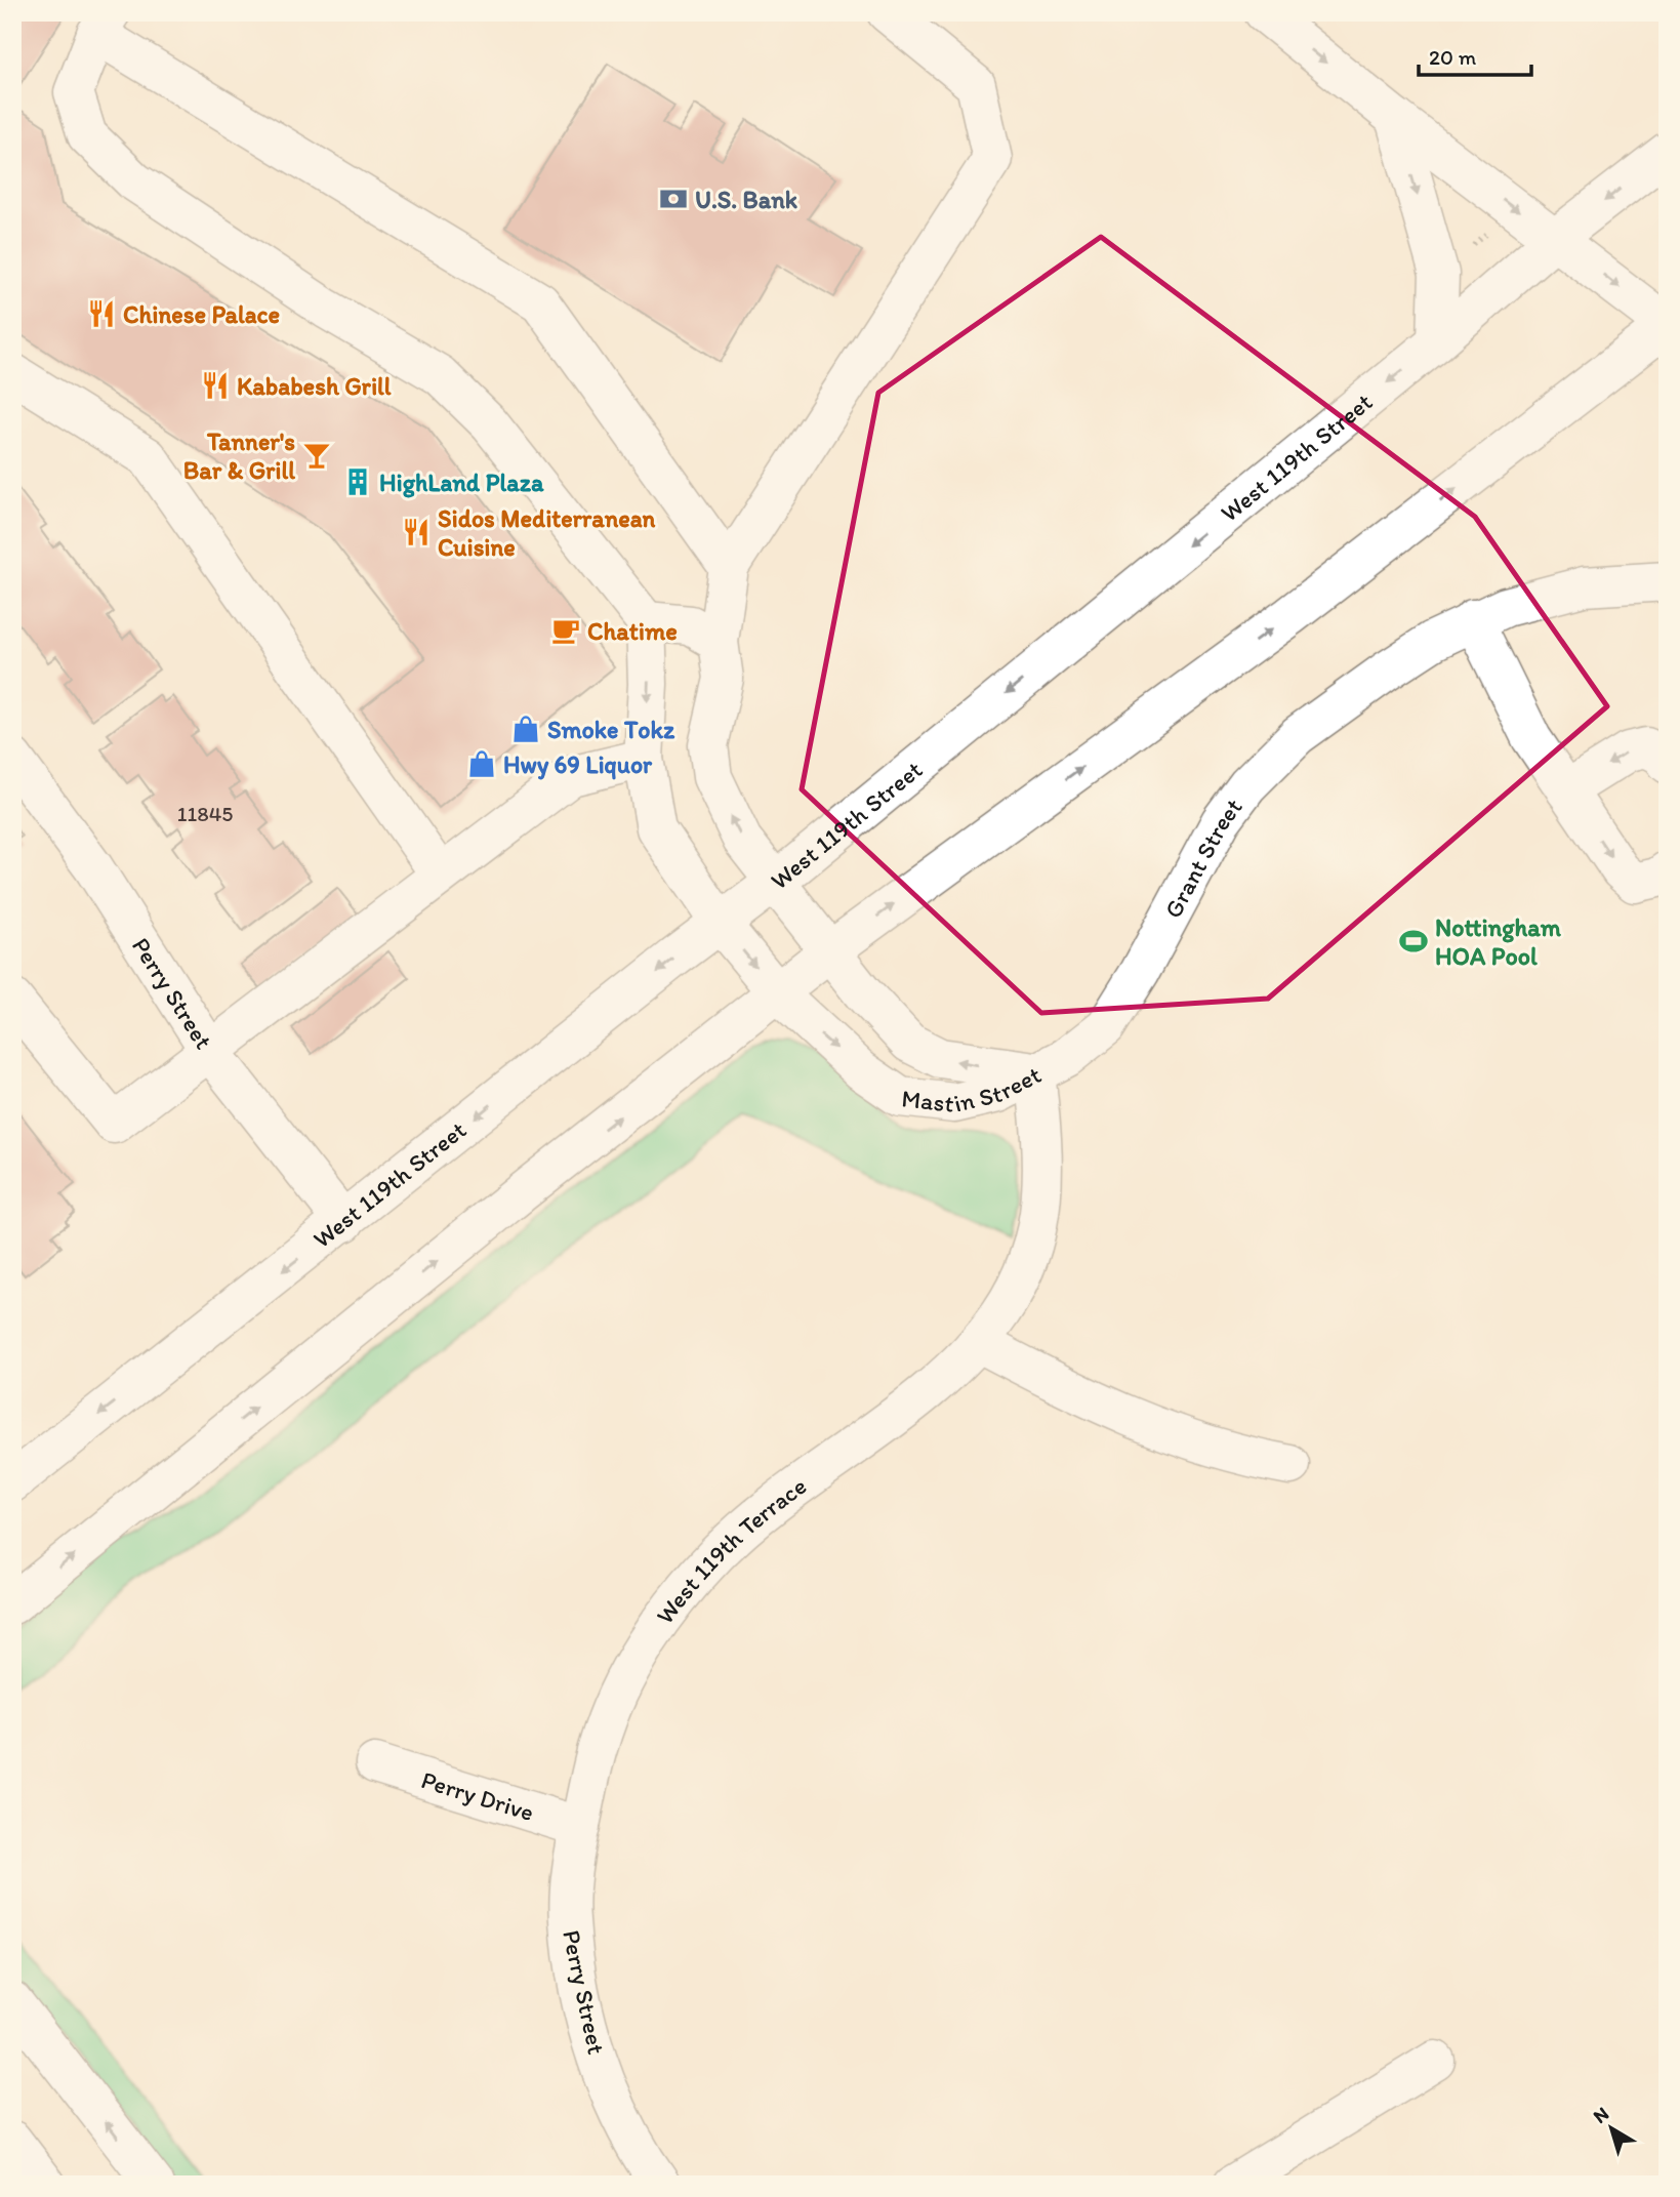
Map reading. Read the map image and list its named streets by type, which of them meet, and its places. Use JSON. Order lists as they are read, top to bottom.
{
  "streets": {
    "main road": [
      "West 119th Street",
      "Grant Street",
      "Perry Street",
      "Mastin Street",
      "West 119th Terrace",
      "Perry Drive"
    ]
  },
  "crossings": [
    ["West 119th Street", "Perry Street"],
    ["West 119th Street", "Mastin Street"],
    ["Grant Street", "Mastin Street"],
    ["Perry Street", "West 119th Terrace"],
    ["Perry Street", "Perry Drive"],
    ["West 119th Terrace", "Perry Drive"]
  ],
  "places": {
    "bank": ["U.S. Bank"],
    "restaurant": ["Chinese Palace", "Kababesh Grill", "Sidos Mediterranean Cuisine"],
    "bar": ["Tanner's Bar & Grill"],
    "building": ["HighLand Plaza"],
    "cafe": ["Chatime"],
    "shop": ["Smoke Tokz", "Hwy 69 Liquor"],
    "sports": ["Nottingham HOA Pool"]
  },
  "house_numbers": ["11845"],
  "scale_bar": "20 m",
  "north": "top left"
}
